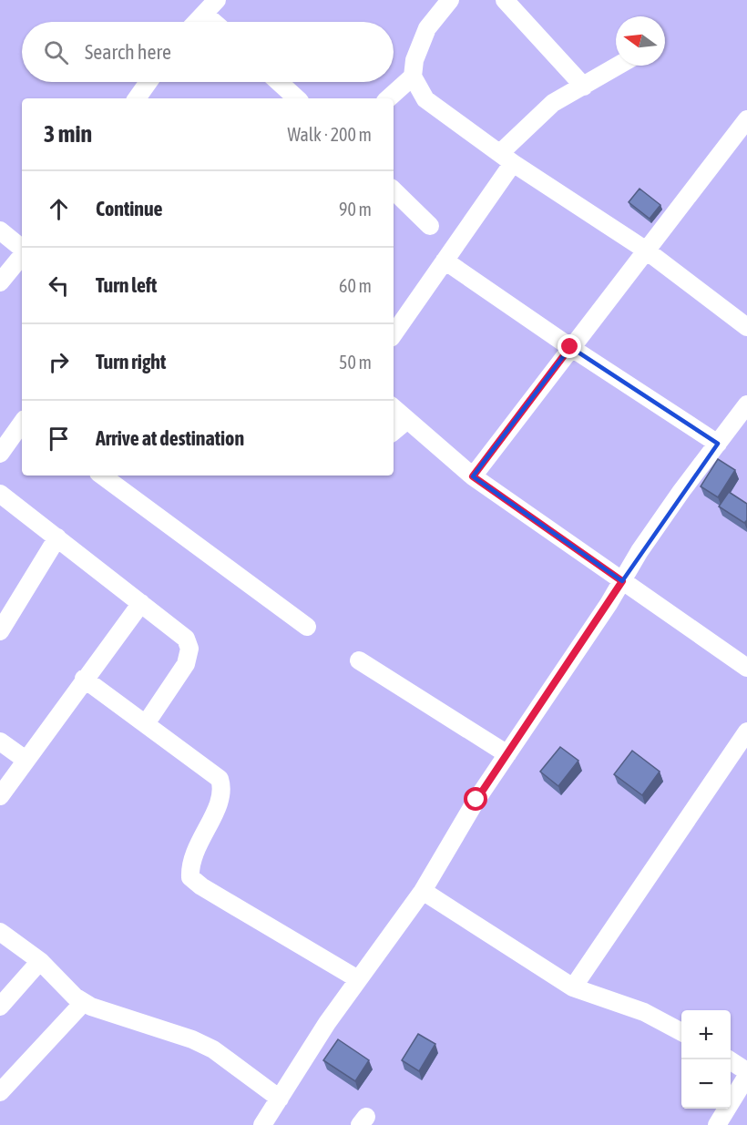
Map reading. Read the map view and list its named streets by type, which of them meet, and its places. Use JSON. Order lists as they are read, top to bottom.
{
  "north": "left",
  "page": {
    "search": "Search here",
    "heading": ["3 min", "Walk · 200 m"],
    "list": [
      ["Continue", "90 m"],
      ["Turn left", "60 m"],
      ["Turn right", "50 m"],
      "Arrive at destination"
    ],
    "map_buttons": ["+", "−"]
  }
}
